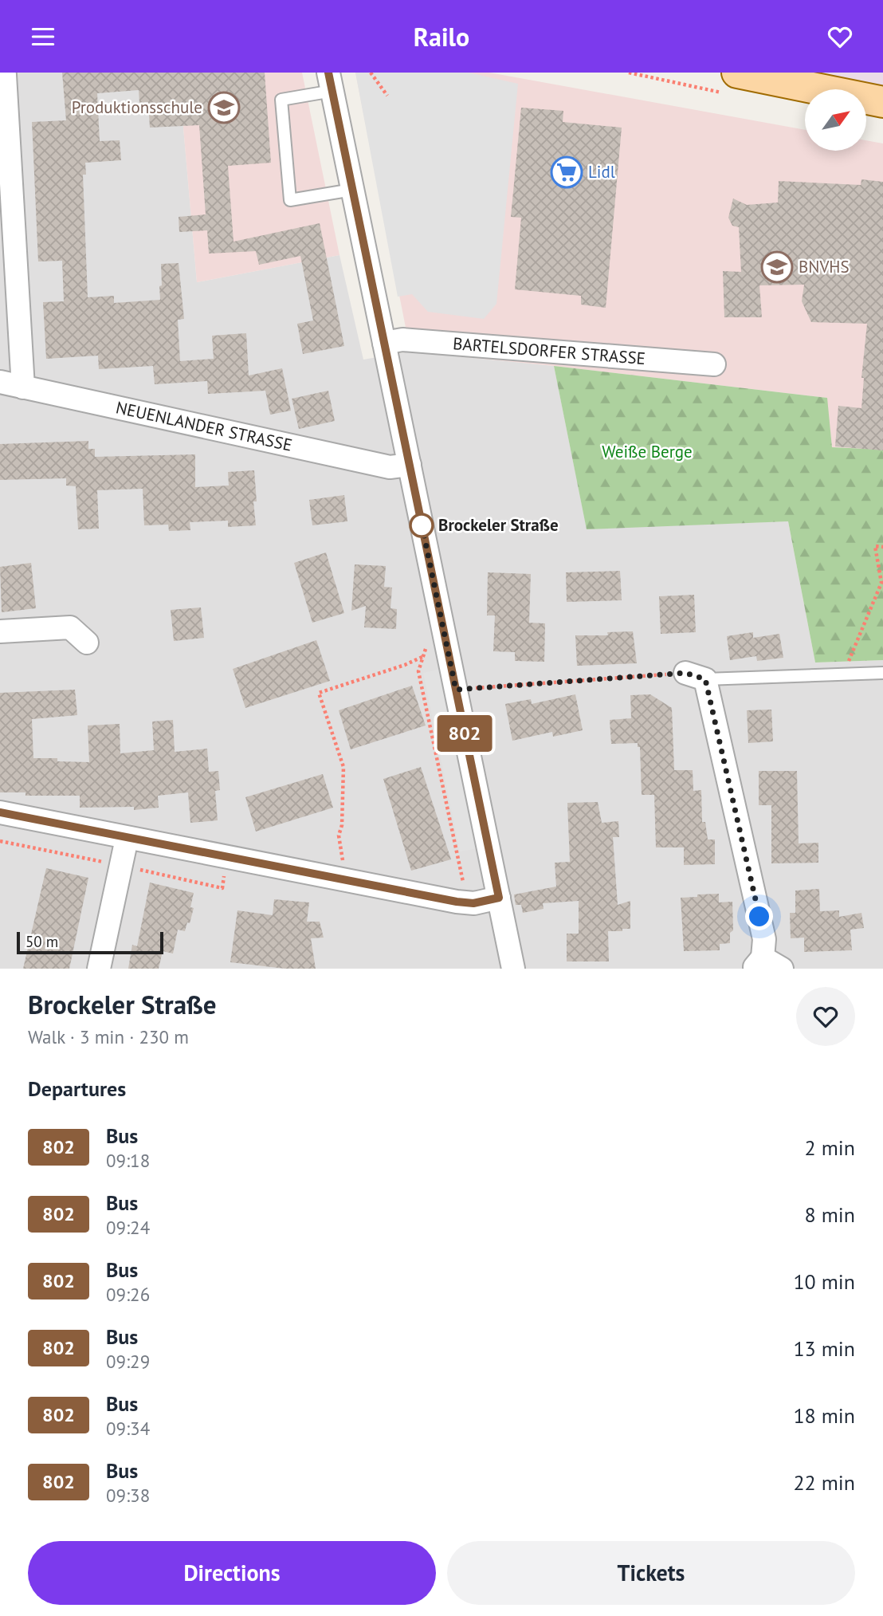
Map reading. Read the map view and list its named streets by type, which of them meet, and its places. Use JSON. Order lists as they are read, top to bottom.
{
  "streets": {
    "street": ["BARTELSDORFER STRASSE", "NEUENLANDER STRASSE"]
  },
  "parks": ["Weiße Berge"],
  "places": {
    "school or university": ["Produktionsschule", "BNVHS"],
    "supermarket": ["Lidl"],
    "other": ["Brockeler Straße"]
  },
  "lines": ["bus line 802"],
  "scale_bar": "50 m",
  "north": "top right",
  "page": {
    "header": "Railo",
    "on_map": "802",
    "scale": "50 m",
    "heading": [
      ["Brockeler Straße", "Walk · 3 min · 230 m"],
      "Departures"
    ],
    "list": [
      {
        "mark": "802",
        "name": "Bus",
        "note": "09:18",
        "value": "2 min"
      },
      {
        "mark": "802",
        "name": "Bus",
        "note": "09:24",
        "value": "8 min"
      },
      {
        "mark": "802",
        "name": "Bus",
        "note": "09:26",
        "value": "10 min"
      },
      {
        "mark": "802",
        "name": "Bus",
        "note": "09:29",
        "value": "13 min"
      },
      {
        "mark": "802",
        "name": "Bus",
        "note": "09:34",
        "value": "18 min"
      },
      {
        "mark": "802",
        "name": "Bus",
        "note": "09:38",
        "value": "22 min"
      }
    ],
    "buttons": ["Directions", "Tickets"]
  }
}
